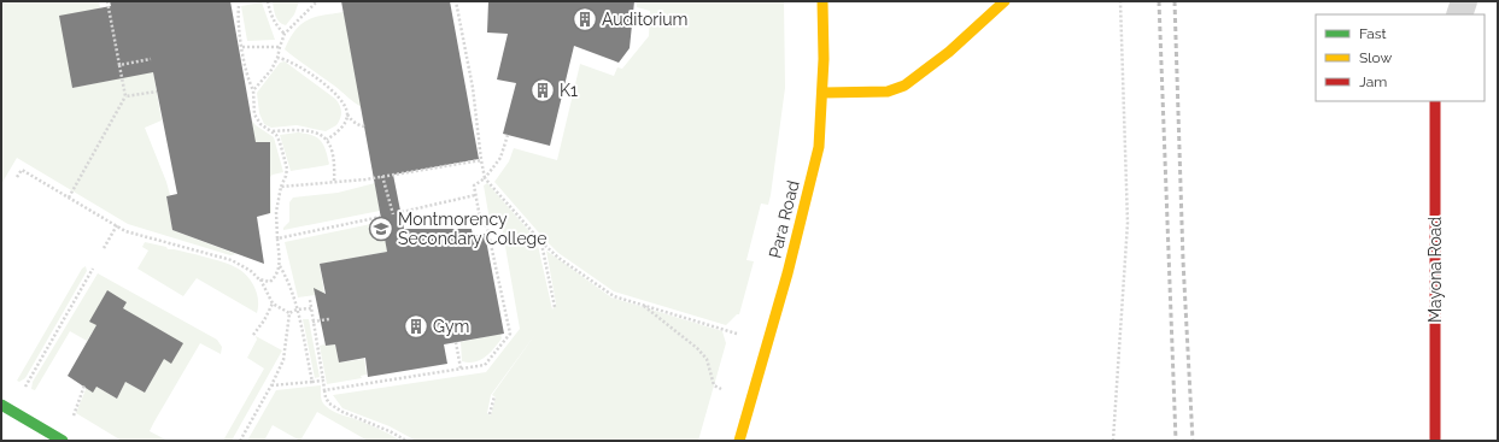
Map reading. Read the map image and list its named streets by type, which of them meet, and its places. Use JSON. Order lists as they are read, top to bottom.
{
  "streets": {
    "street": ["Para Road", "Mayona Road"]
  },
  "places": {
    "building": ["Auditorium", "K1", "Gym"],
    "school or university": ["Montmorency Secondary College"]
  },
  "legend": ["Fast", "Slow", "Jam"]
}
